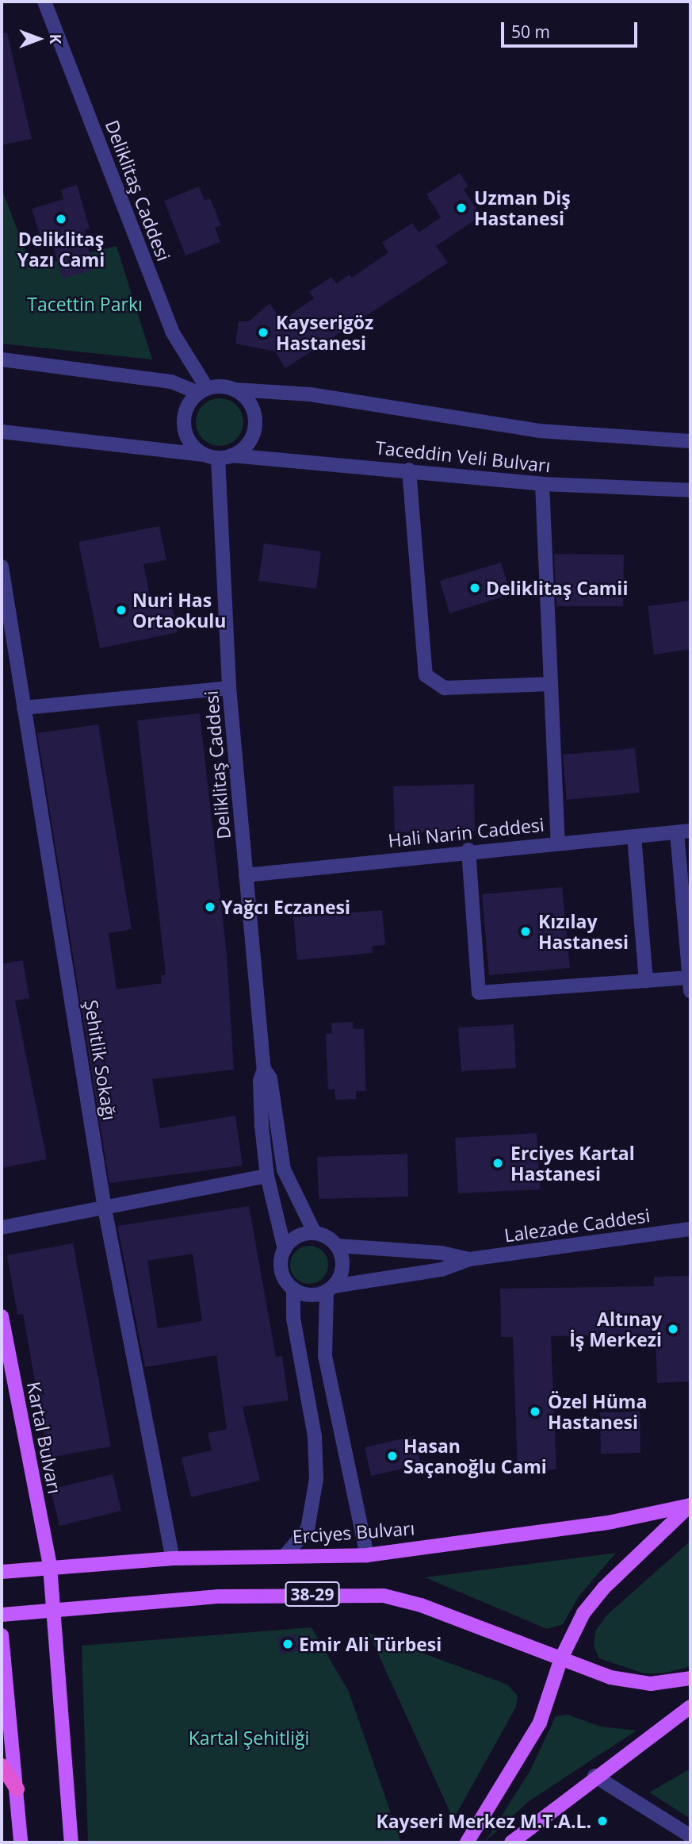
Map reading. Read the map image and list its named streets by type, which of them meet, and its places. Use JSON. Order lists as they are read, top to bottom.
{
  "streets": {
    "main road": ["Kartal Bulvarı", "Erciyes Bulvarı", "38-29"],
    "street": [
      "Deliklitaş Caddesi",
      "Taceddin Veli Bulvarı",
      "Hali Narin Caddesi",
      "Şehitlik Sokağı",
      "Lalezade Caddesi"
    ]
  },
  "crossings": [
    ["Deliklitaş Caddesi", "Taceddin Veli Bulvarı"],
    ["Deliklitaş Caddesi", "Hali Narin Caddesi"],
    ["Deliklitaş Caddesi", "Lalezade Caddesi"],
    ["Şehitlik Sokağı", "Erciyes Bulvarı"],
    ["Kartal Bulvarı", "Erciyes Bulvarı"],
    ["Kartal Bulvarı", "38-29"]
  ],
  "parks": ["Tacettin Parkı", "Kartal Şehitliği"],
  "places": [
    "Uzman Diş Hastanesi",
    "Deliklitaş Yazı Cami",
    "Kayserigöz Hastanesi",
    "Deliklitaş Camii",
    "Nuri Has Ortaokulu",
    "Yağcı Eczanesi",
    "Kızılay Hastanesi",
    "Erciyes Kartal Hastanesi",
    "Altınay İş Merkezi",
    "Özel Hüma Hastanesi",
    "Hasan Saçanoğlu Cami",
    "Emir Ali Türbesi",
    "Kayseri Merkez M.T.A.L."
  ],
  "scale_bar": "50 m",
  "north": "right"
}
